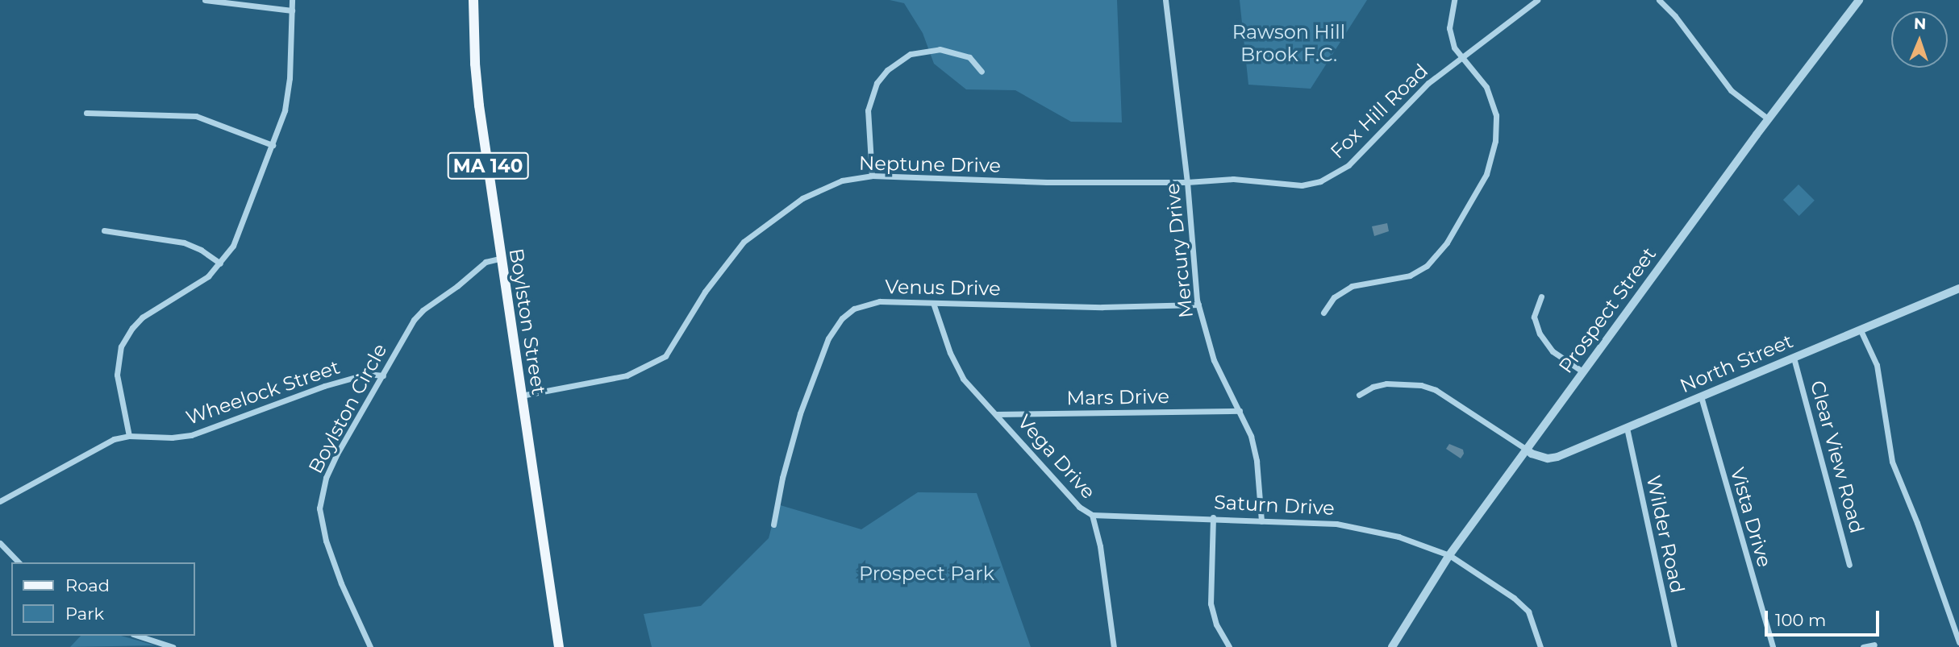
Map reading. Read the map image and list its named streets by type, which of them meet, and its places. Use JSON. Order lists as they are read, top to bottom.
{
  "streets": {
    "main road": ["MA 140", "Boylston Street"],
    "street": [
      "Fox Hill Road",
      "Neptune Drive",
      "Mercury Drive",
      "Venus Drive",
      "Prospect Street",
      "North Street",
      "Wheelock Street",
      "Mars Drive",
      "Boylston Circle",
      "Vega Drive",
      "Clear View Road",
      "Saturn Drive",
      "Vista Drive",
      "Wilder Road"
    ]
  },
  "crossings": [
    ["Fox Hill Road", "Neptune Drive"],
    ["Fox Hill Road", "Mercury Drive"],
    ["Neptune Drive", "Mercury Drive"],
    ["Neptune Drive", "Boylston Street"],
    ["Mercury Drive", "Venus Drive"],
    ["Mercury Drive", "Mars Drive"],
    ["Mercury Drive", "Saturn Drive"],
    ["Venus Drive", "Vega Drive"],
    ["Prospect Street", "North Street"],
    ["Prospect Street", "Saturn Drive"],
    ["Boylston Street", "Boylston Circle"],
    ["North Street", "Clear View Road"],
    ["North Street", "Vista Drive"],
    ["North Street", "Wilder Road"],
    ["Wheelock Street", "Boylston Circle"],
    ["Mars Drive", "Vega Drive"],
    ["Vega Drive", "Saturn Drive"]
  ],
  "parks": ["Rawson Hill Brook F.C.", "Prospect Park"],
  "legend": ["Road", "Park"],
  "scale_bar": "100 m",
  "north": "top"
}
